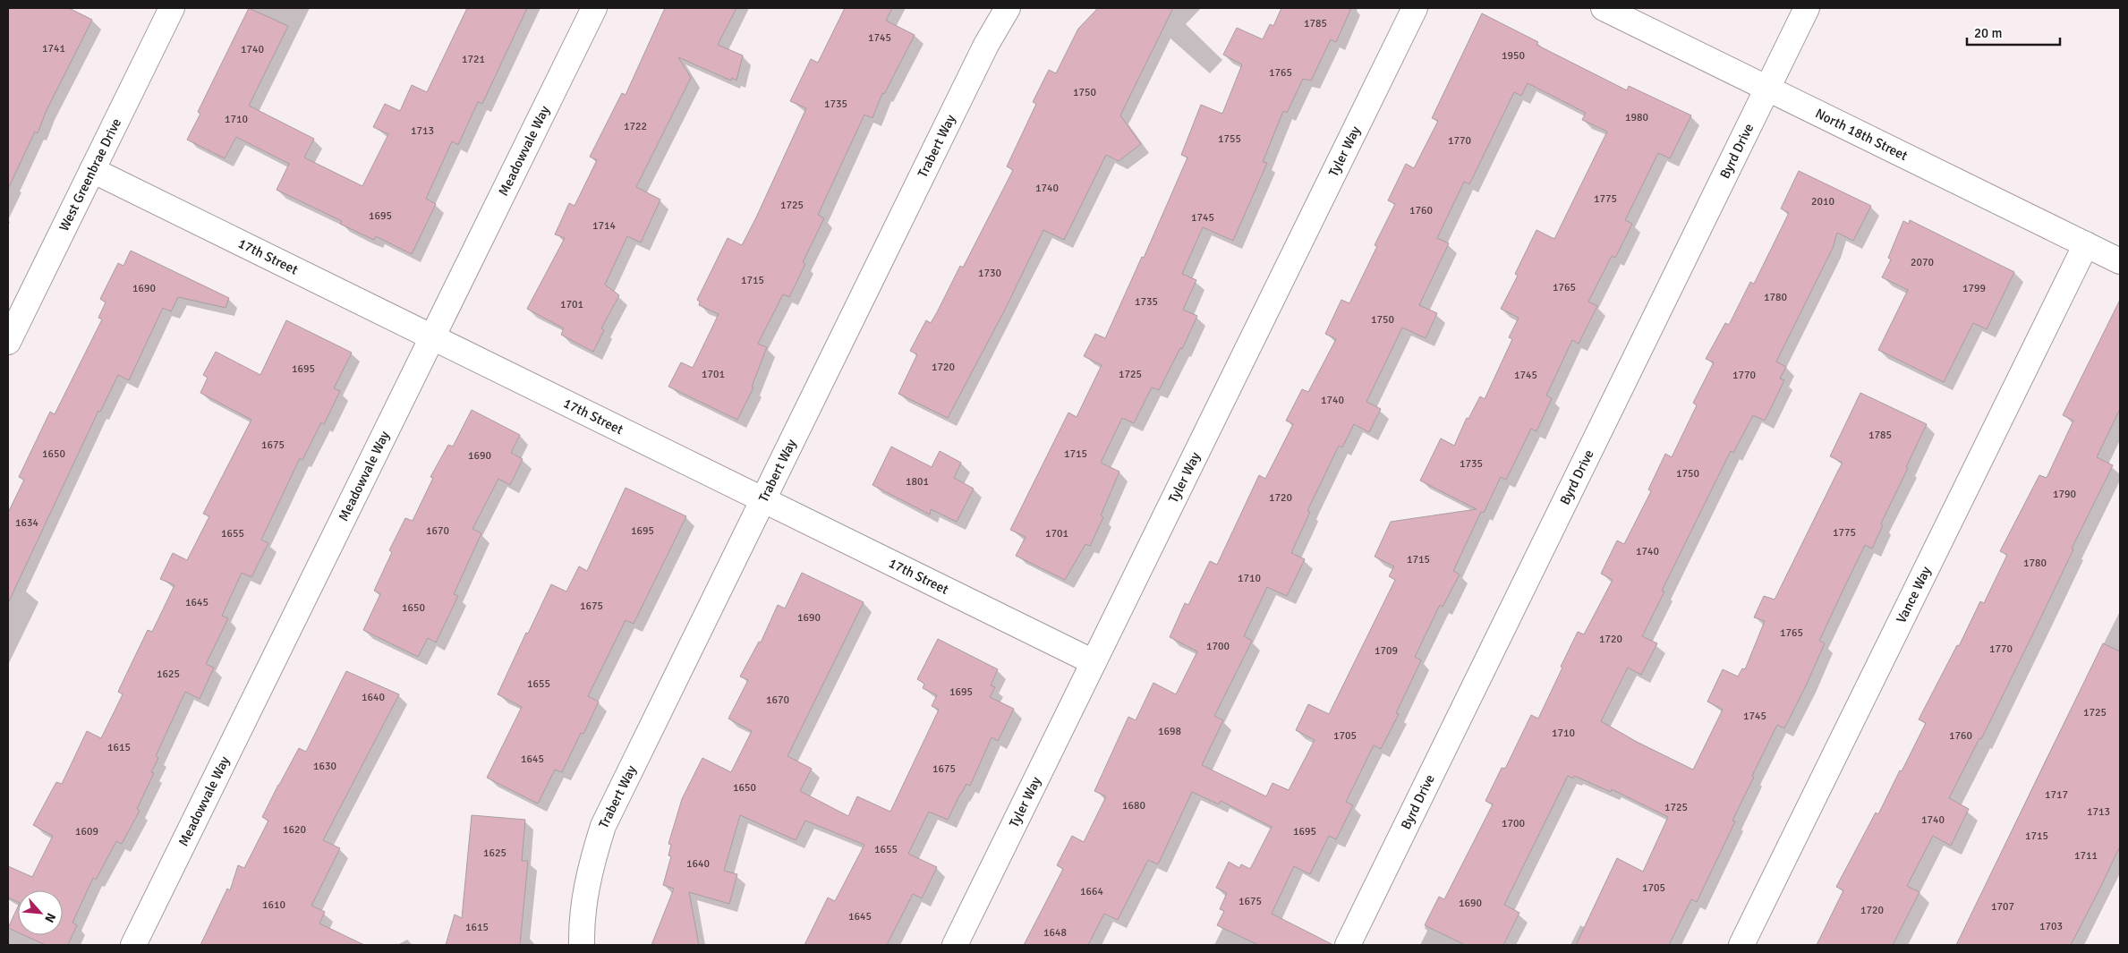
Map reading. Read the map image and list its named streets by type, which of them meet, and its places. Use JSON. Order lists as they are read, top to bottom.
{
  "streets": {
    "street": [
      "North 18th Street",
      "Trabert Way",
      "Meadowvale Way",
      "Tyler Way",
      "Byrd Drive",
      "West Greenbrae Drive",
      "17th Street",
      "Vance Way"
    ]
  },
  "crossings": [
    ["North 18th Street", "Byrd Drive"],
    ["North 18th Street", "Vance Way"],
    ["Trabert Way", "17th Street"],
    ["Meadowvale Way", "17th Street"],
    ["Tyler Way", "17th Street"],
    ["West Greenbrae Drive", "17th Street"]
  ],
  "house_numbers": [
    "1785",
    "1745",
    "1741",
    "1740",
    "1950",
    "1721",
    "1765",
    "1750",
    "1735",
    "1980",
    "1710",
    "1722",
    "1713",
    "1755",
    "1770",
    "1740",
    "1775",
    "2010",
    "1725",
    "1760",
    "1695",
    "1745",
    "1714",
    "2070",
    "1730",
    "1715",
    "1765",
    "1690",
    "1799",
    "1780",
    "1735",
    "1701",
    "1750",
    "1720",
    "1695",
    "1701",
    "1725",
    "1745",
    "1770",
    "1740",
    "1785",
    "1675",
    "1650",
    "1715",
    "1690",
    "1735",
    "1750",
    "1801",
    "1790",
    "1720",
    "1634",
    "1670",
    "1695",
    "1775",
    "1655",
    "1701",
    "1740",
    "1715",
    "1780",
    "1710",
    "1645",
    "1675",
    "1650",
    "1690",
    "1765",
    "1720",
    "1700",
    "1770",
    "1709",
    "1625",
    "1655",
    "1695",
    "1640",
    "1670",
    "1725",
    "1745",
    "1698",
    "1710",
    "1705",
    "1760",
    "1615",
    "1645",
    "1630",
    "1675",
    "1650",
    "1717",
    "1680",
    "1725",
    "1713",
    "1740",
    "1700",
    "1620",
    "1609",
    "1695",
    "1715",
    "1655",
    "1625",
    "1711",
    "1640",
    "1705",
    "1664",
    "1675",
    "1690",
    "1610",
    "1707",
    "1720",
    "1645",
    "1703",
    "1615",
    "1648"
  ],
  "scale_bar": "20 m",
  "north": "bottom right"
}
